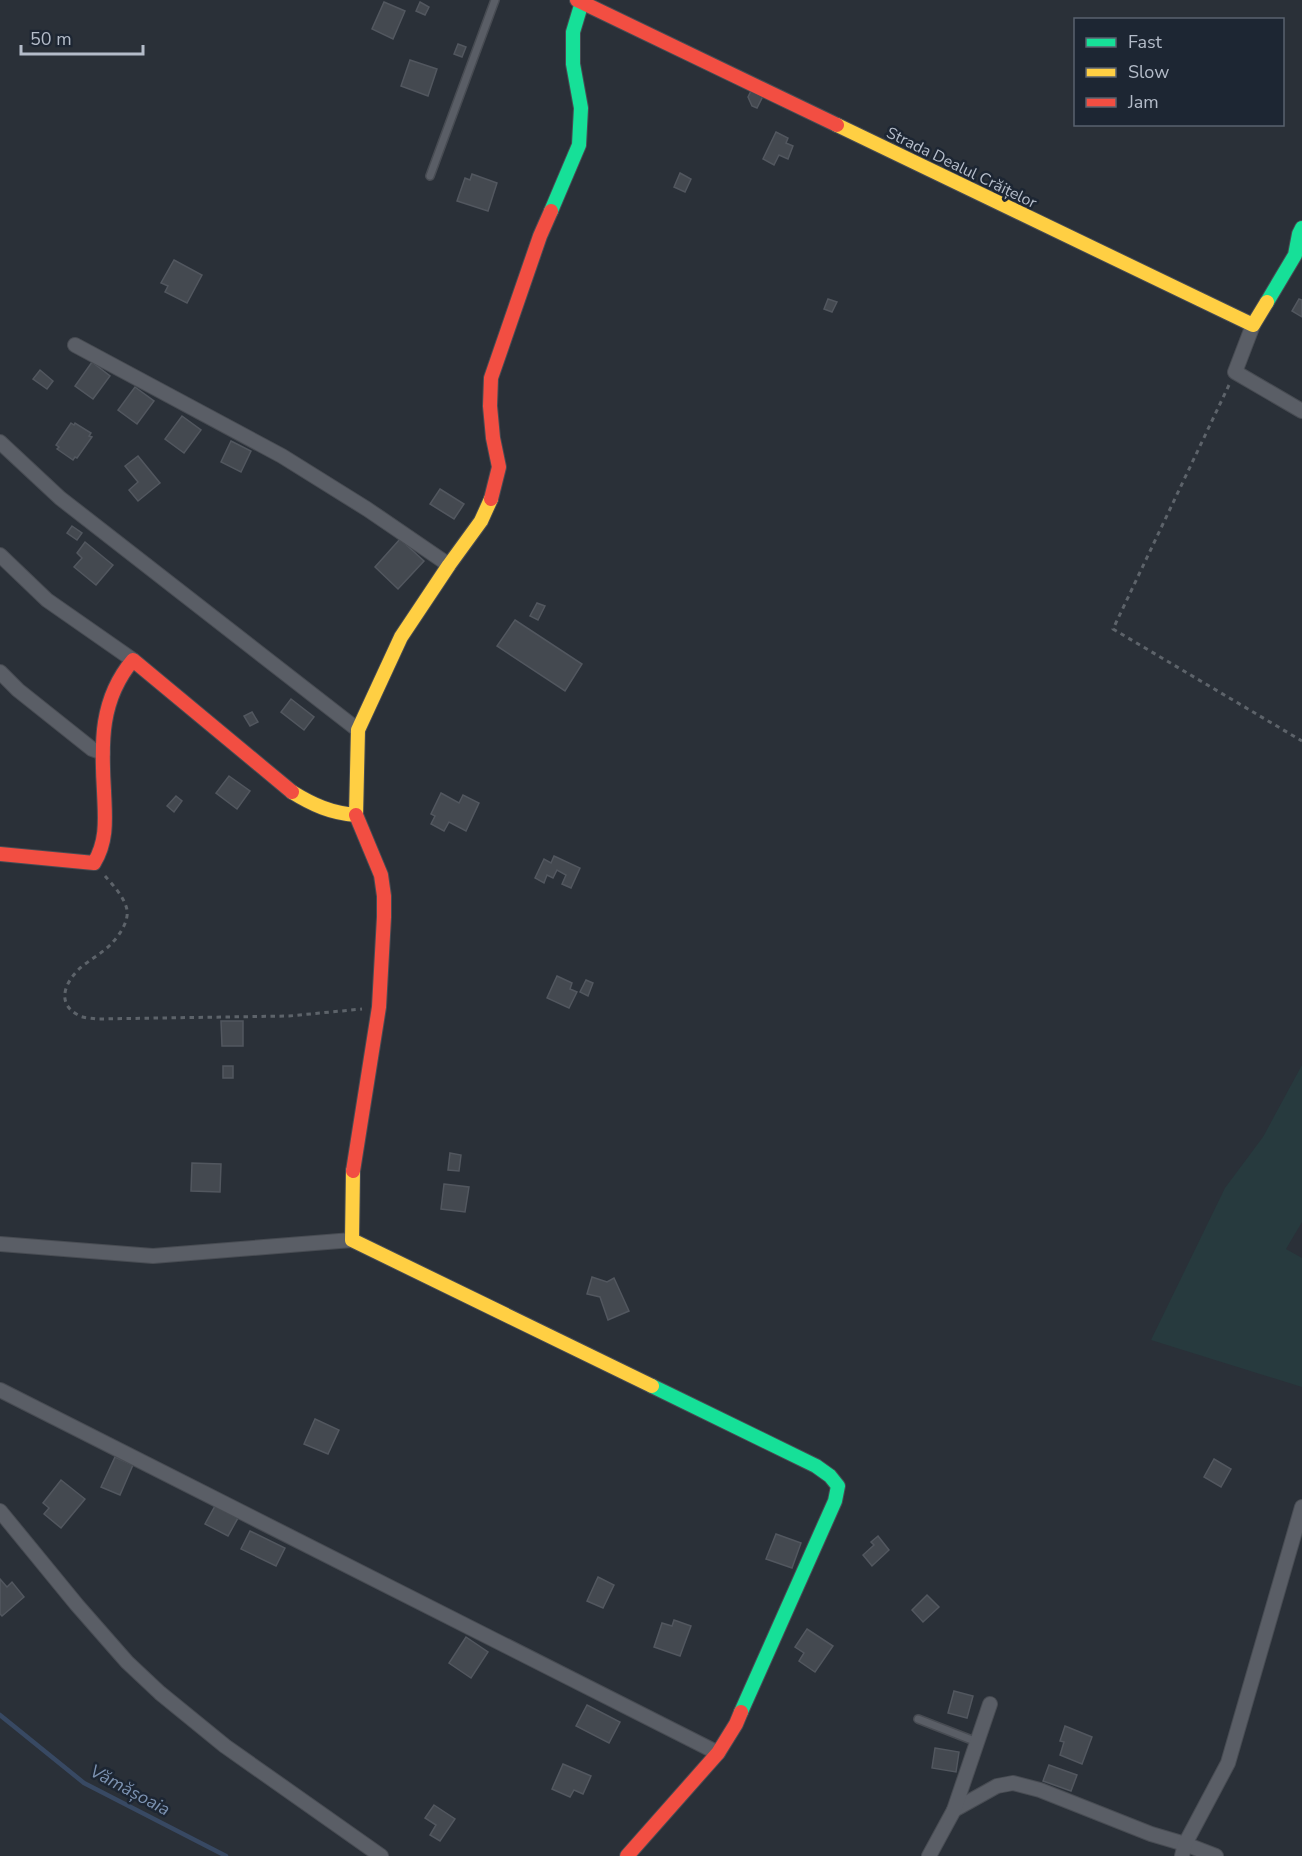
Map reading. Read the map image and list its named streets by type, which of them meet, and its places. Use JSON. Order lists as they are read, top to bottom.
{
  "streets": {
    "street": ["Strada Dealul Crăițelor"]
  },
  "water": ["Vămășoaia"],
  "legend": ["Fast", "Slow", "Jam"],
  "scale_bar": "50 m"
}
